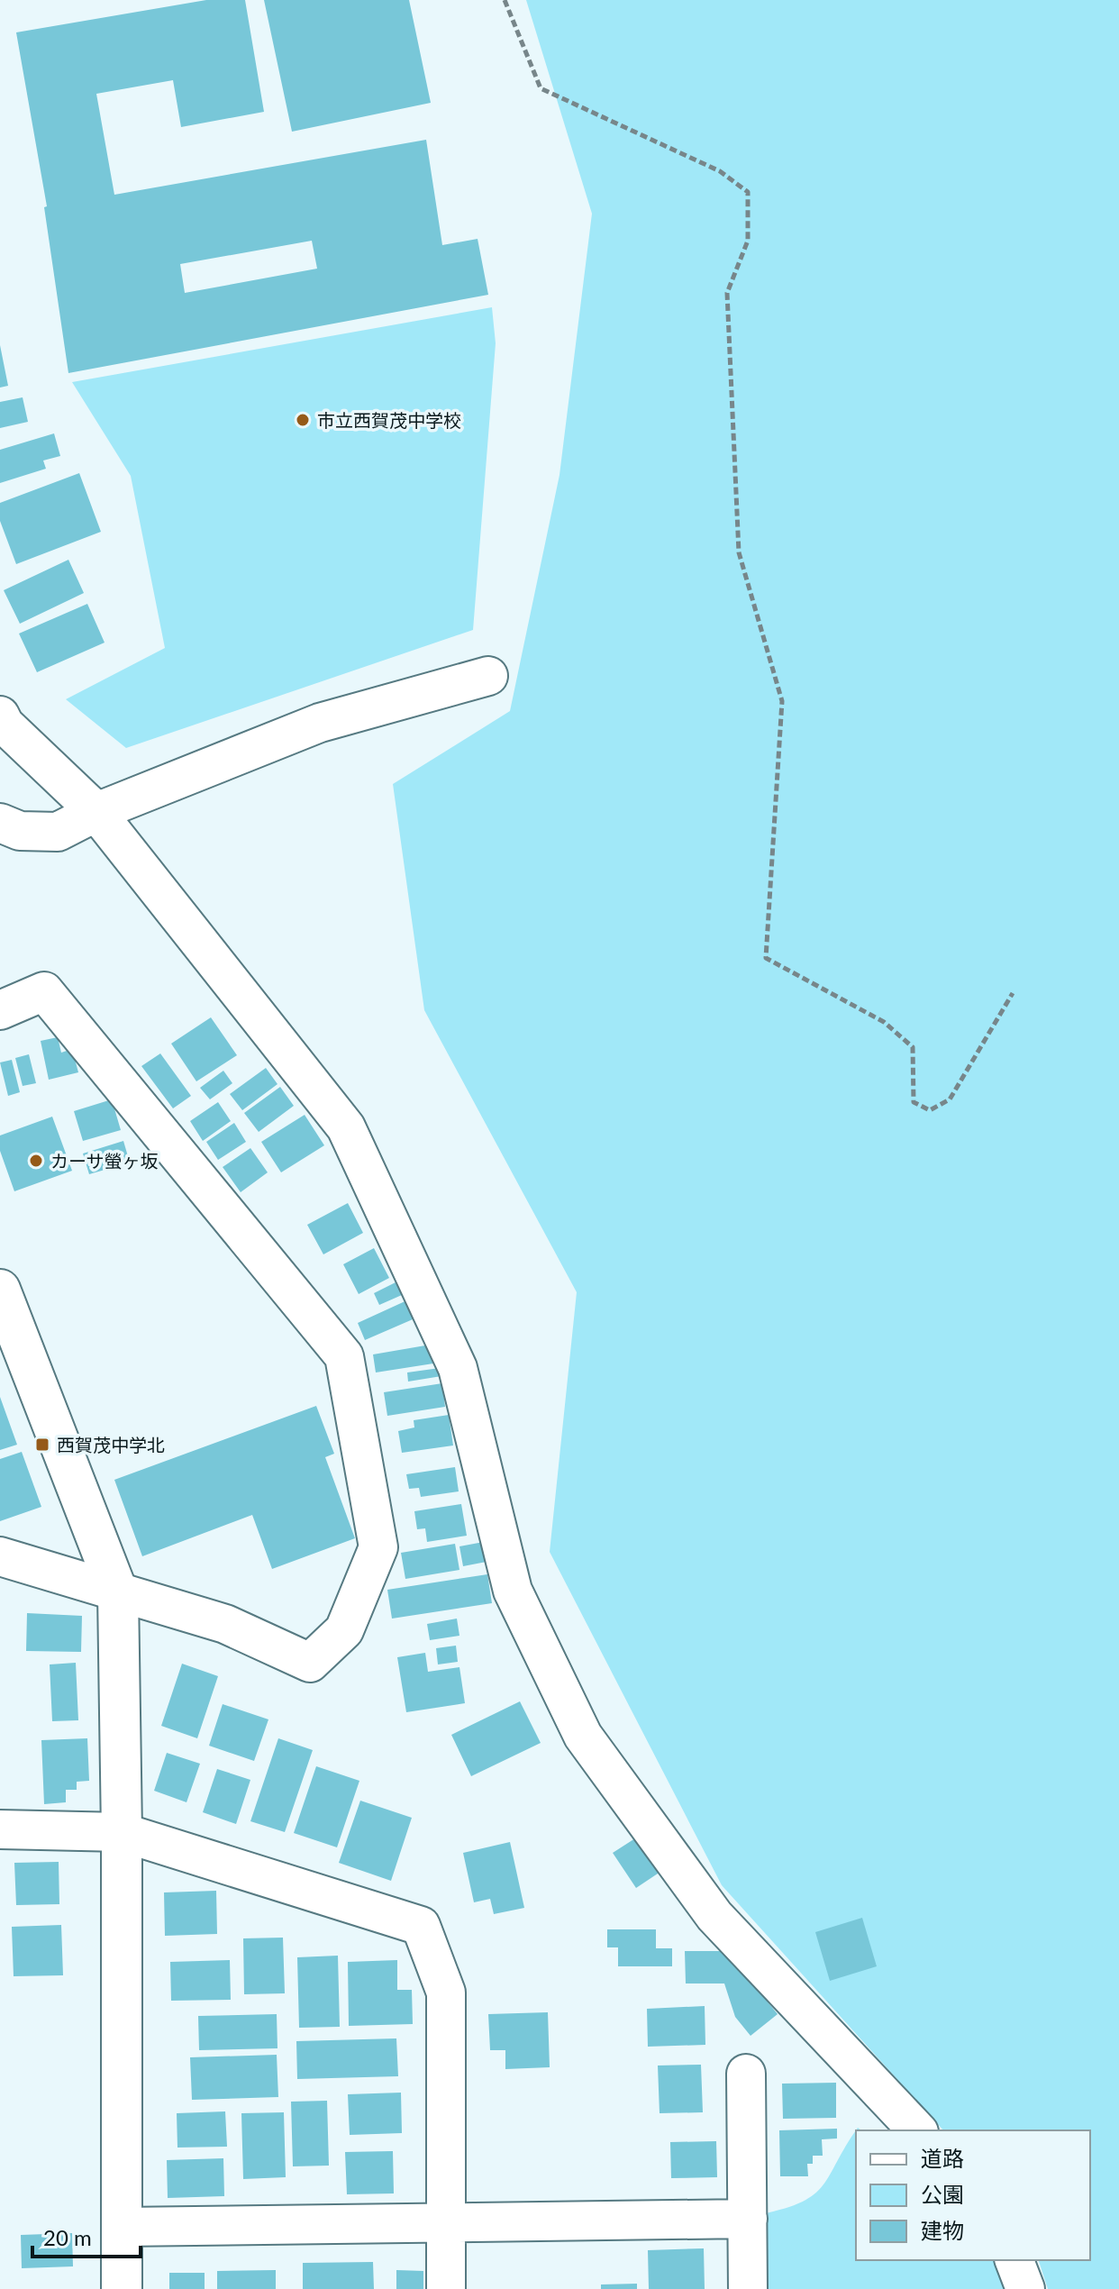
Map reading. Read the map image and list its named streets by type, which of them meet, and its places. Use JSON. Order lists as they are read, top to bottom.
{
  "places": {
    "other": ["市立西賀茂中学校", "カーサ螢ヶ坂"],
    "transit": ["西賀茂中学北"]
  },
  "legend": ["道路", "公園", "建物"],
  "scale_bar": "20 m"
}
